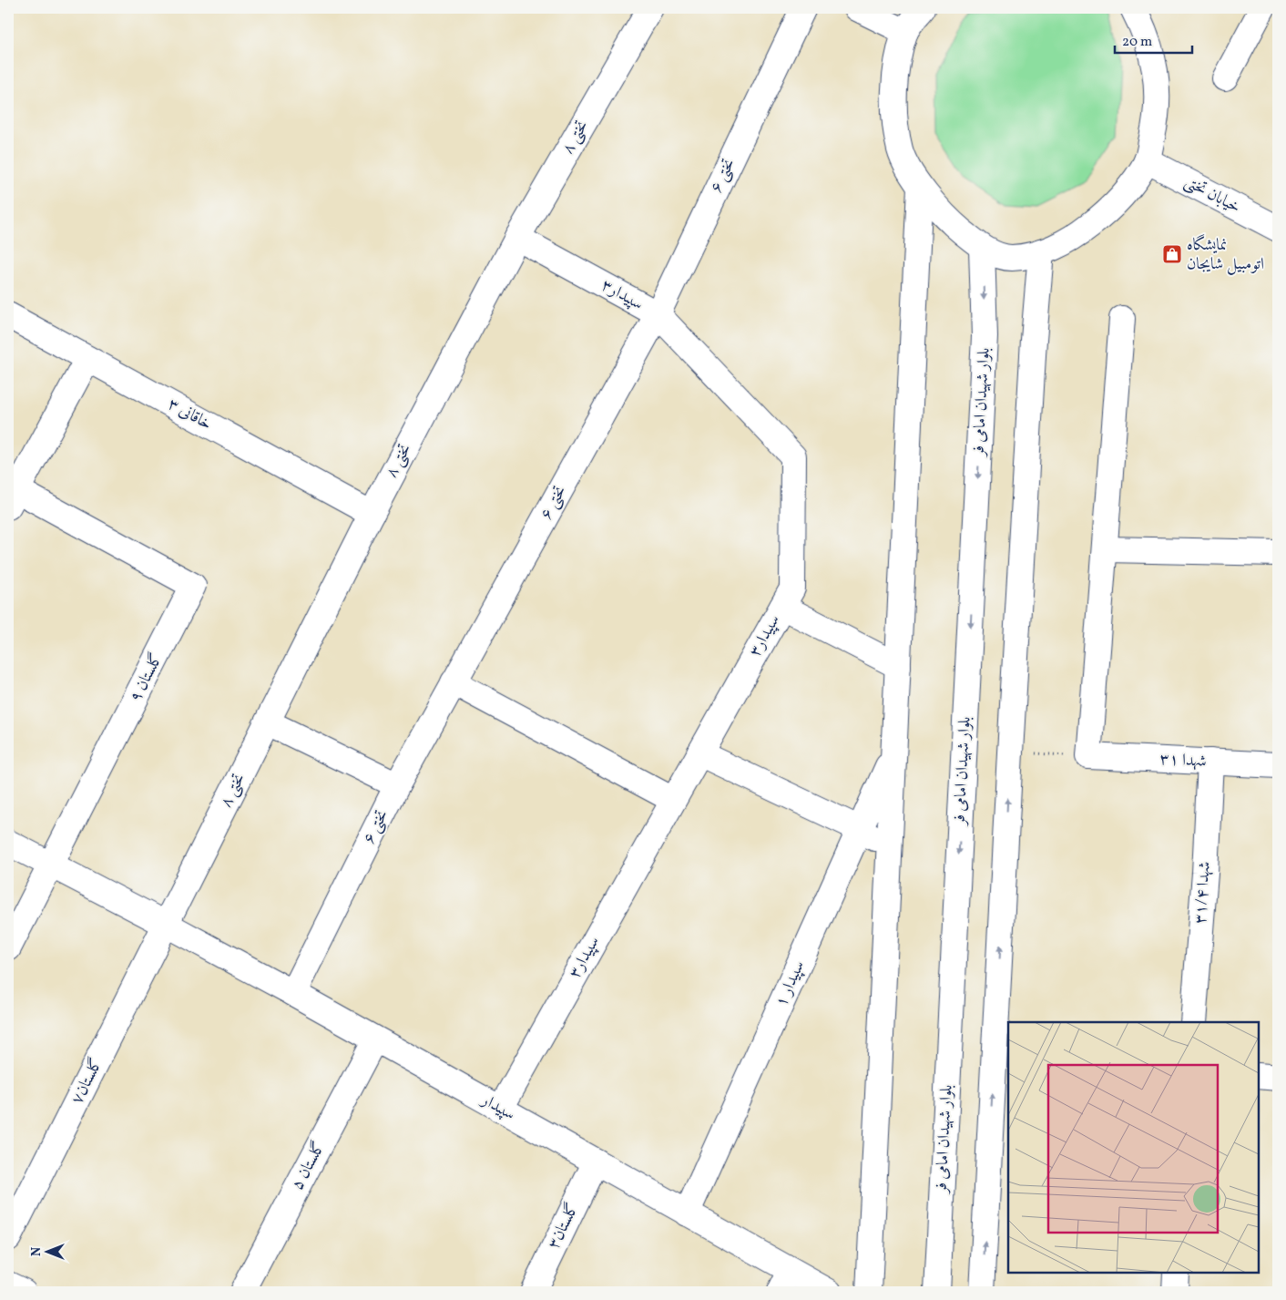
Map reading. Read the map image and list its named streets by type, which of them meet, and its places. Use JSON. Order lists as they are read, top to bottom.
{
  "streets": {
    "street": [
      "تختی ۸",
      "تختی ۶",
      "خیابان تختی",
      "سپیدار۳",
      "بلوار شهیدان امامی فر",
      "خاقانی ۳",
      "گلستان ۹",
      "شهدا ۳۱",
      "شهدا ۳۱/۴",
      "سپیدار ۱",
      "گلستان۷",
      "سپیدار",
      "گلستان ۵",
      "گلستان۳"
    ]
  },
  "crossings": [
    ["تختی ۸", "سپیدار۳"],
    ["تختی ۸", "خاقانی ۳"],
    ["تختی ۸", "گلستان۷"],
    ["تختی ۸", "سپیدار"],
    ["تختی ۶", "سپیدار۳"],
    ["تختی ۶", "سپیدار"],
    ["سپیدار۳", "سپیدار"],
    ["گلستان ۹", "سپیدار"],
    ["شهدا ۳۱", "شهدا ۳۱/۴"],
    ["سپیدار ۱", "سپیدار"],
    ["گلستان۷", "سپیدار"],
    ["سپیدار", "گلستان ۵"],
    ["سپیدار", "گلستان۳"]
  ],
  "places": {
    "shop": ["نمایشگاه اتومبیل شایجان"]
  },
  "scale_bar": "20 m",
  "north": "left"
}
